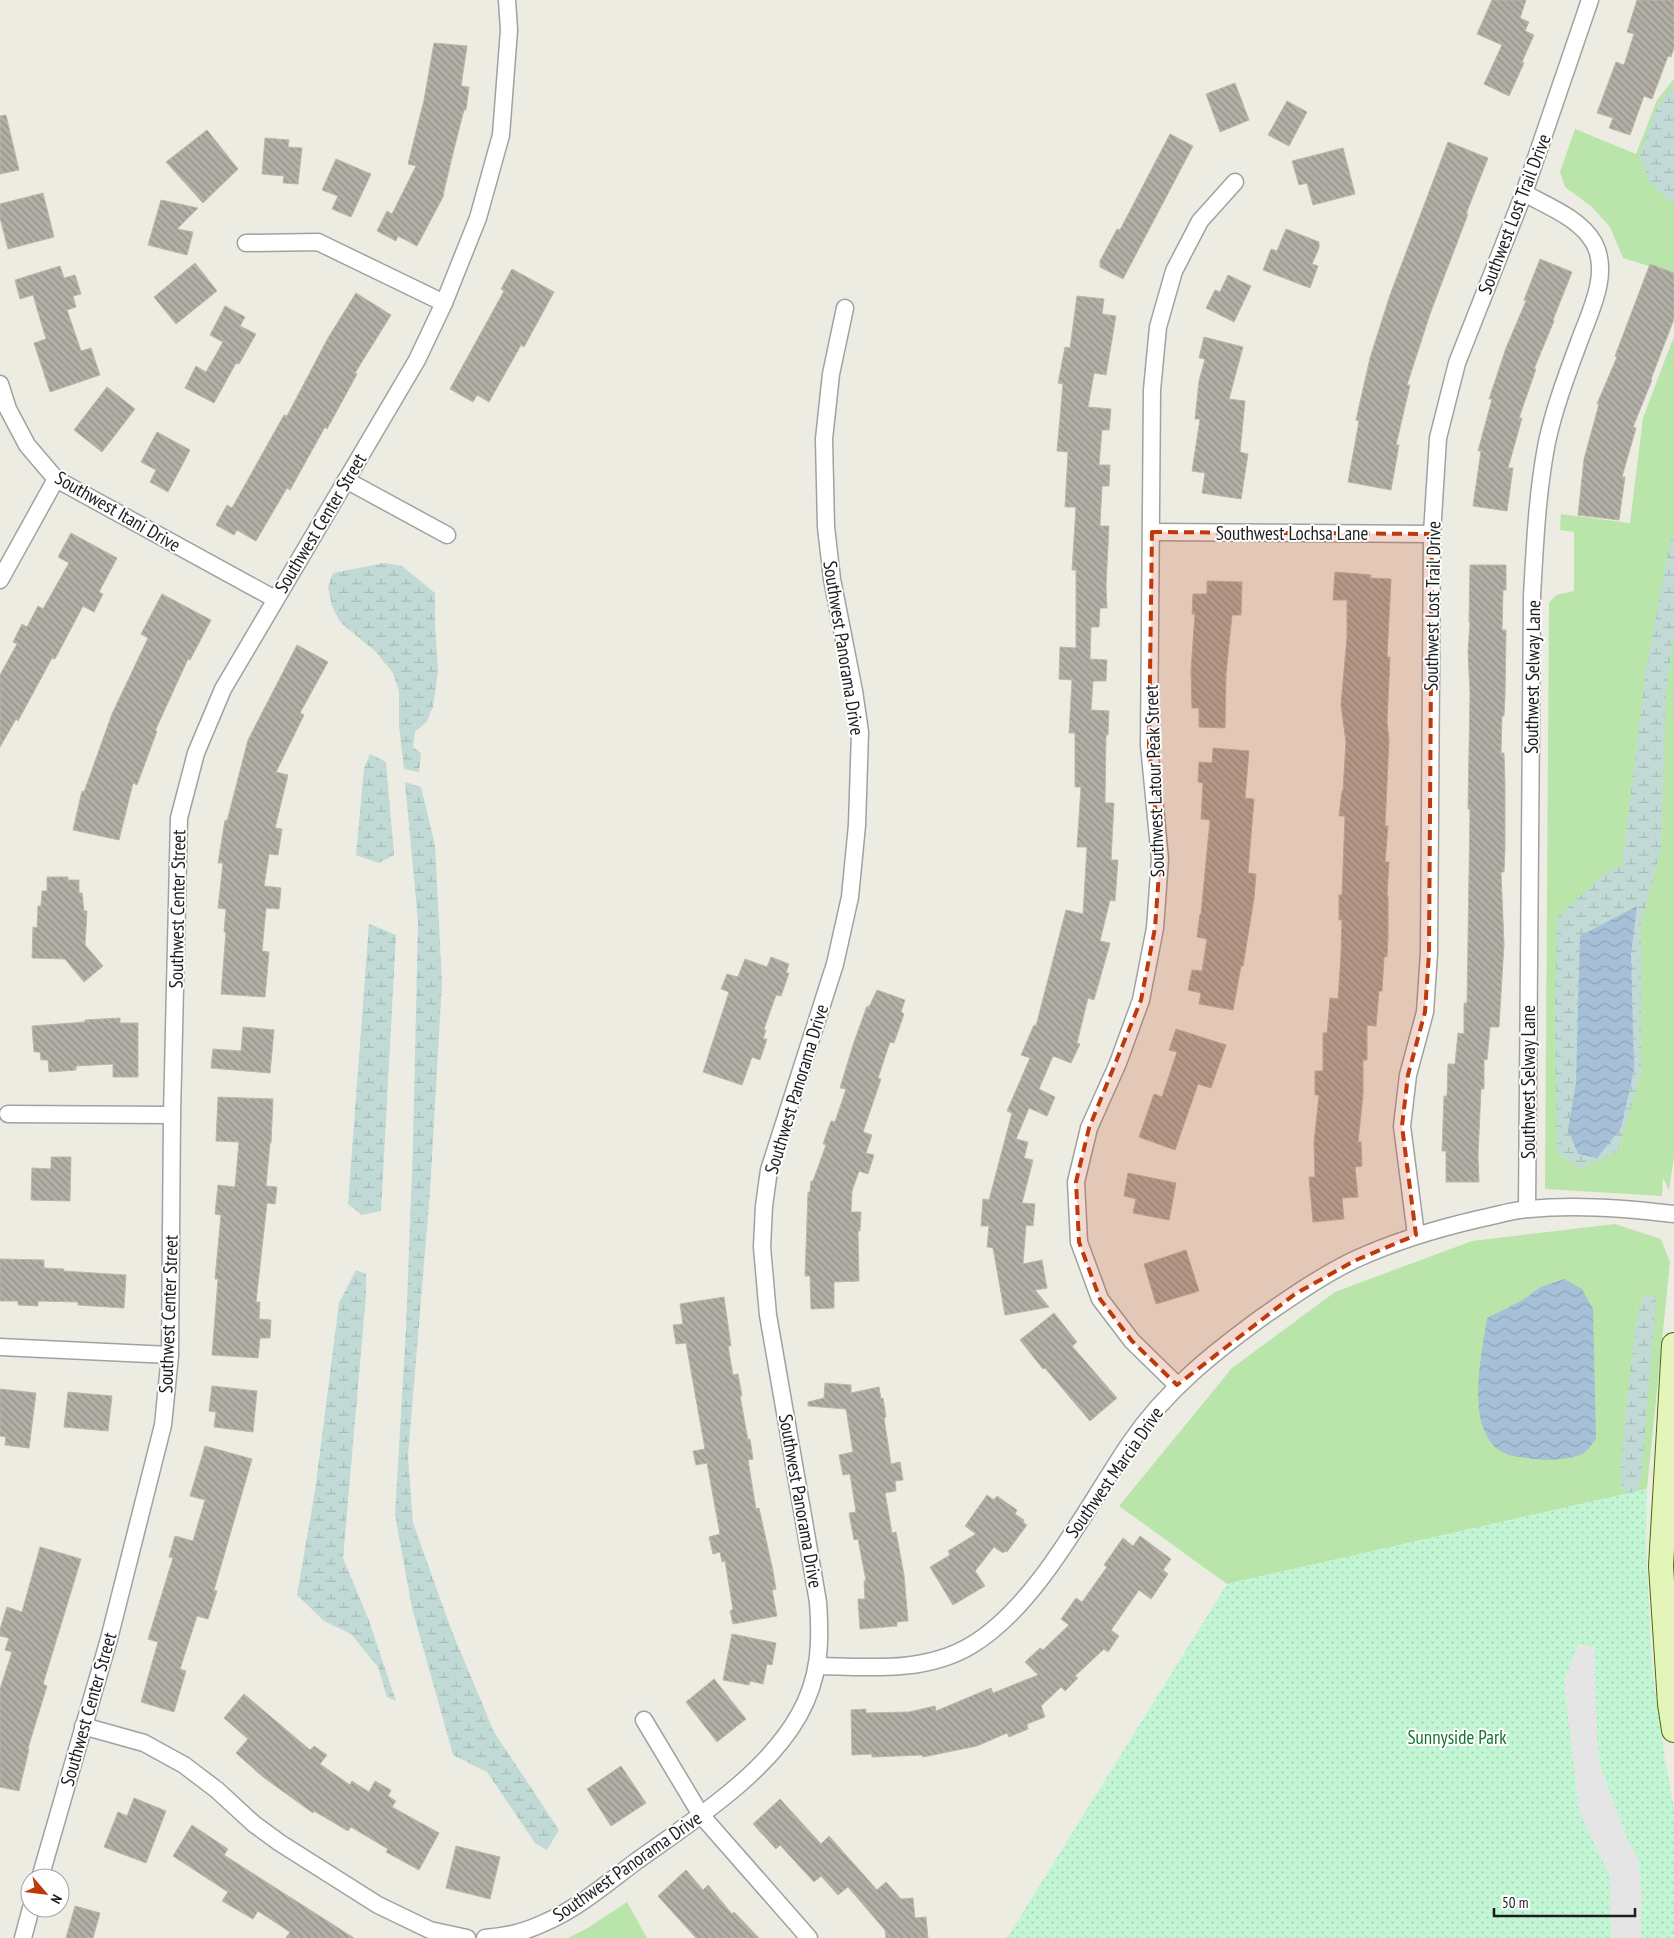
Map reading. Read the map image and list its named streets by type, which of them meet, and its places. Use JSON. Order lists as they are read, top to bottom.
{
  "streets": {
    "street": [
      "Southwest Lost Trail Drive",
      "Southwest Itani Drive",
      "Southwest Center Street",
      "Southwest Lochsa Lane",
      "Southwest Panorama Drive",
      "Southwest Selway Lane",
      "Southwest Latour Peak Street",
      "Southwest Marcia Drive"
    ]
  },
  "crossings": [
    ["Southwest Lost Trail Drive", "Southwest Lochsa Lane"],
    ["Southwest Lost Trail Drive", "Southwest Selway Lane"],
    ["Southwest Lost Trail Drive", "Southwest Marcia Drive"],
    ["Southwest Itani Drive", "Southwest Center Street"],
    ["Southwest Lochsa Lane", "Southwest Latour Peak Street"],
    ["Southwest Panorama Drive", "Southwest Marcia Drive"],
    ["Southwest Selway Lane", "Southwest Marcia Drive"],
    ["Southwest Latour Peak Street", "Southwest Marcia Drive"]
  ],
  "parks": ["Sunnyside Park"],
  "scale_bar": "50 m",
  "north": "bottom right"
}
